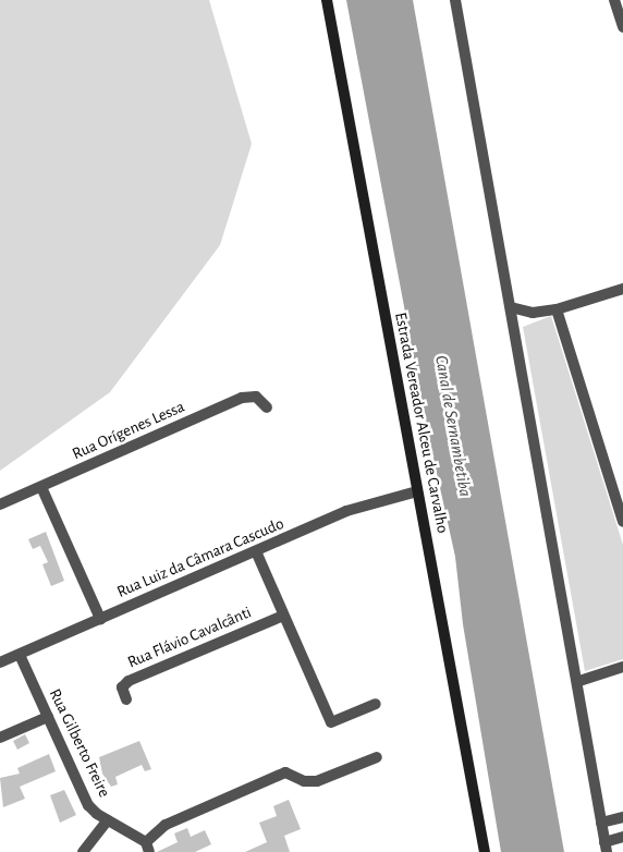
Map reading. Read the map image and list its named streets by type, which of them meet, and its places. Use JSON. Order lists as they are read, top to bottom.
{
  "streets": {
    "street": [
      "Estrada Vereador Alceu de Carvalho",
      "Rua Orígenes Lessa",
      "Rua Luiz da Câmara Cascudo",
      "Rua Flávio Cavalcânti",
      "Rua Gilberto Freire"
    ]
  },
  "crossings": [
    ["Estrada Vereador Alceu de Carvalho", "Rua Luiz da Câmara Cascudo"],
    ["Rua Luiz da Câmara Cascudo", "Rua Gilberto Freire"]
  ],
  "water": ["Canal de Sernambetiba"]
}
